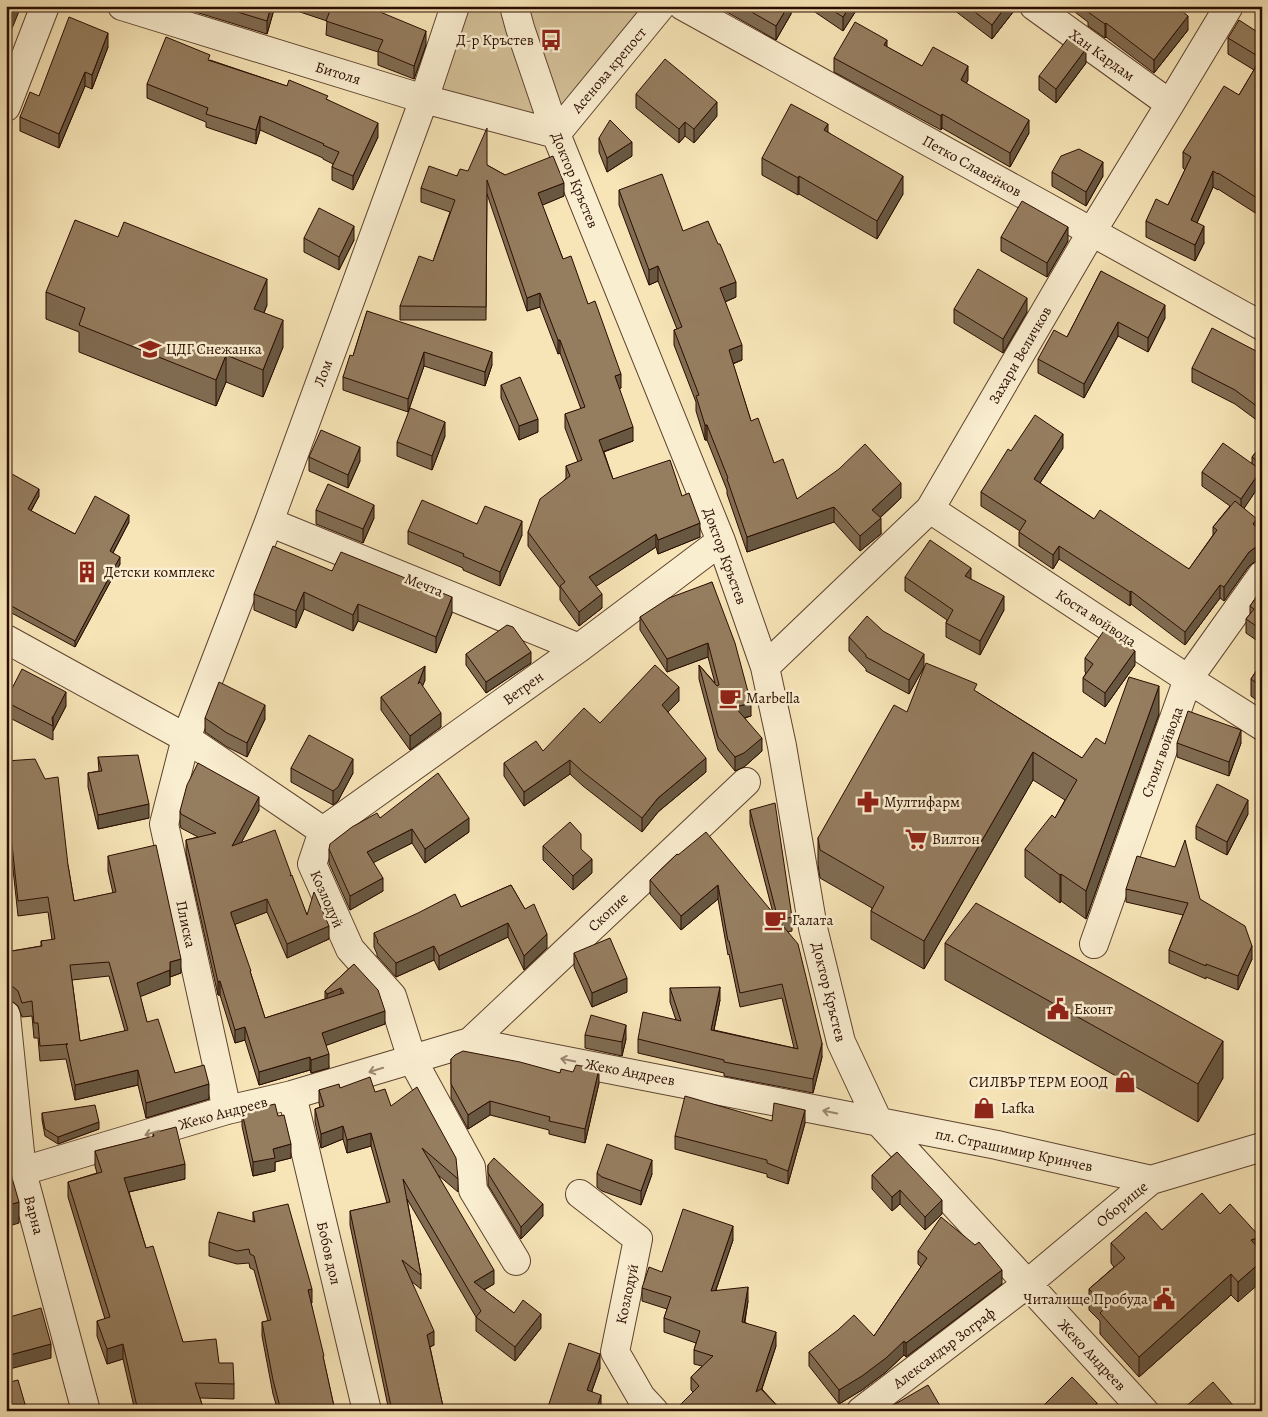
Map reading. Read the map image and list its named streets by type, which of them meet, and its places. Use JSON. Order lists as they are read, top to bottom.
{
  "streets": {
    "street": [
      "Хан Кардам",
      "Асенова крепост",
      "Битоля",
      "Петко Славейков",
      "Доктор Кръстев",
      "Захари Величков",
      "Лом",
      "Мечта",
      "Коста войвода",
      "Ветрен",
      "Стоил войвода",
      "Козлодуй",
      "Скопие",
      "Плиска",
      "Жеко Андреев",
      "пл. Страшимир Кринчев",
      "Оборище",
      "Варна",
      "Бобов дол",
      "Александър Зограф"
    ]
  },
  "crossings": [
    ["Хан Кардам", "Захари Величков"],
    ["Асенова крепост", "Битоля"],
    ["Асенова крепост", "Доктор Кръстев"],
    ["Битоля", "Доктор Кръстев"],
    ["Битоля", "Лом"],
    ["Петко Славейков", "Захари Величков"],
    ["Доктор Кръстев", "Захари Величков"],
    ["Доктор Кръстев", "Ветрен"],
    ["Доктор Кръстев", "Жеко Андреев"],
    ["Доктор Кръстев", "пл. Страшимир Кринчев"],
    ["Захари Величков", "Коста войвода"],
    ["Лом", "Мечта"],
    ["Лом", "Плиска"],
    ["Мечта", "Ветрен"],
    ["Коста войвода", "Стоил войвода"],
    ["Ветрен", "Козлодуй"],
    ["Козлодуй", "Жеко Андреев"],
    ["Скопие", "Жеко Андреев"],
    ["Плиска", "Жеко Андреев"],
    ["Жеко Андреев", "пл. Страшимир Кринчев"],
    ["Жеко Андреев", "Оборище"],
    ["Жеко Андреев", "Варна"],
    ["Жеко Андреев", "Бобов дол"],
    ["Жеко Андреев", "Александър Зограф"],
    ["пл. Страшимир Кринчев", "Оборище"],
    ["Оборище", "Александър Зограф"]
  ],
  "one_way": ["Жеко Андреев"],
  "places": {
    "bus stop": ["Д-р Кръстев"],
    "school or university": ["ЦДГ Снежанка"],
    "building": ["Детски комплекс"],
    "cafe": ["Marbella", "Галата"],
    "pharmacy": ["Мултифарм"],
    "supermarket": ["Вилтон"],
    "public building": ["Еконт", "Читалище Пробуда"],
    "shop": ["СИЛВЪР ТЕРМ ЕООД", "Lafka"]
  }
}
